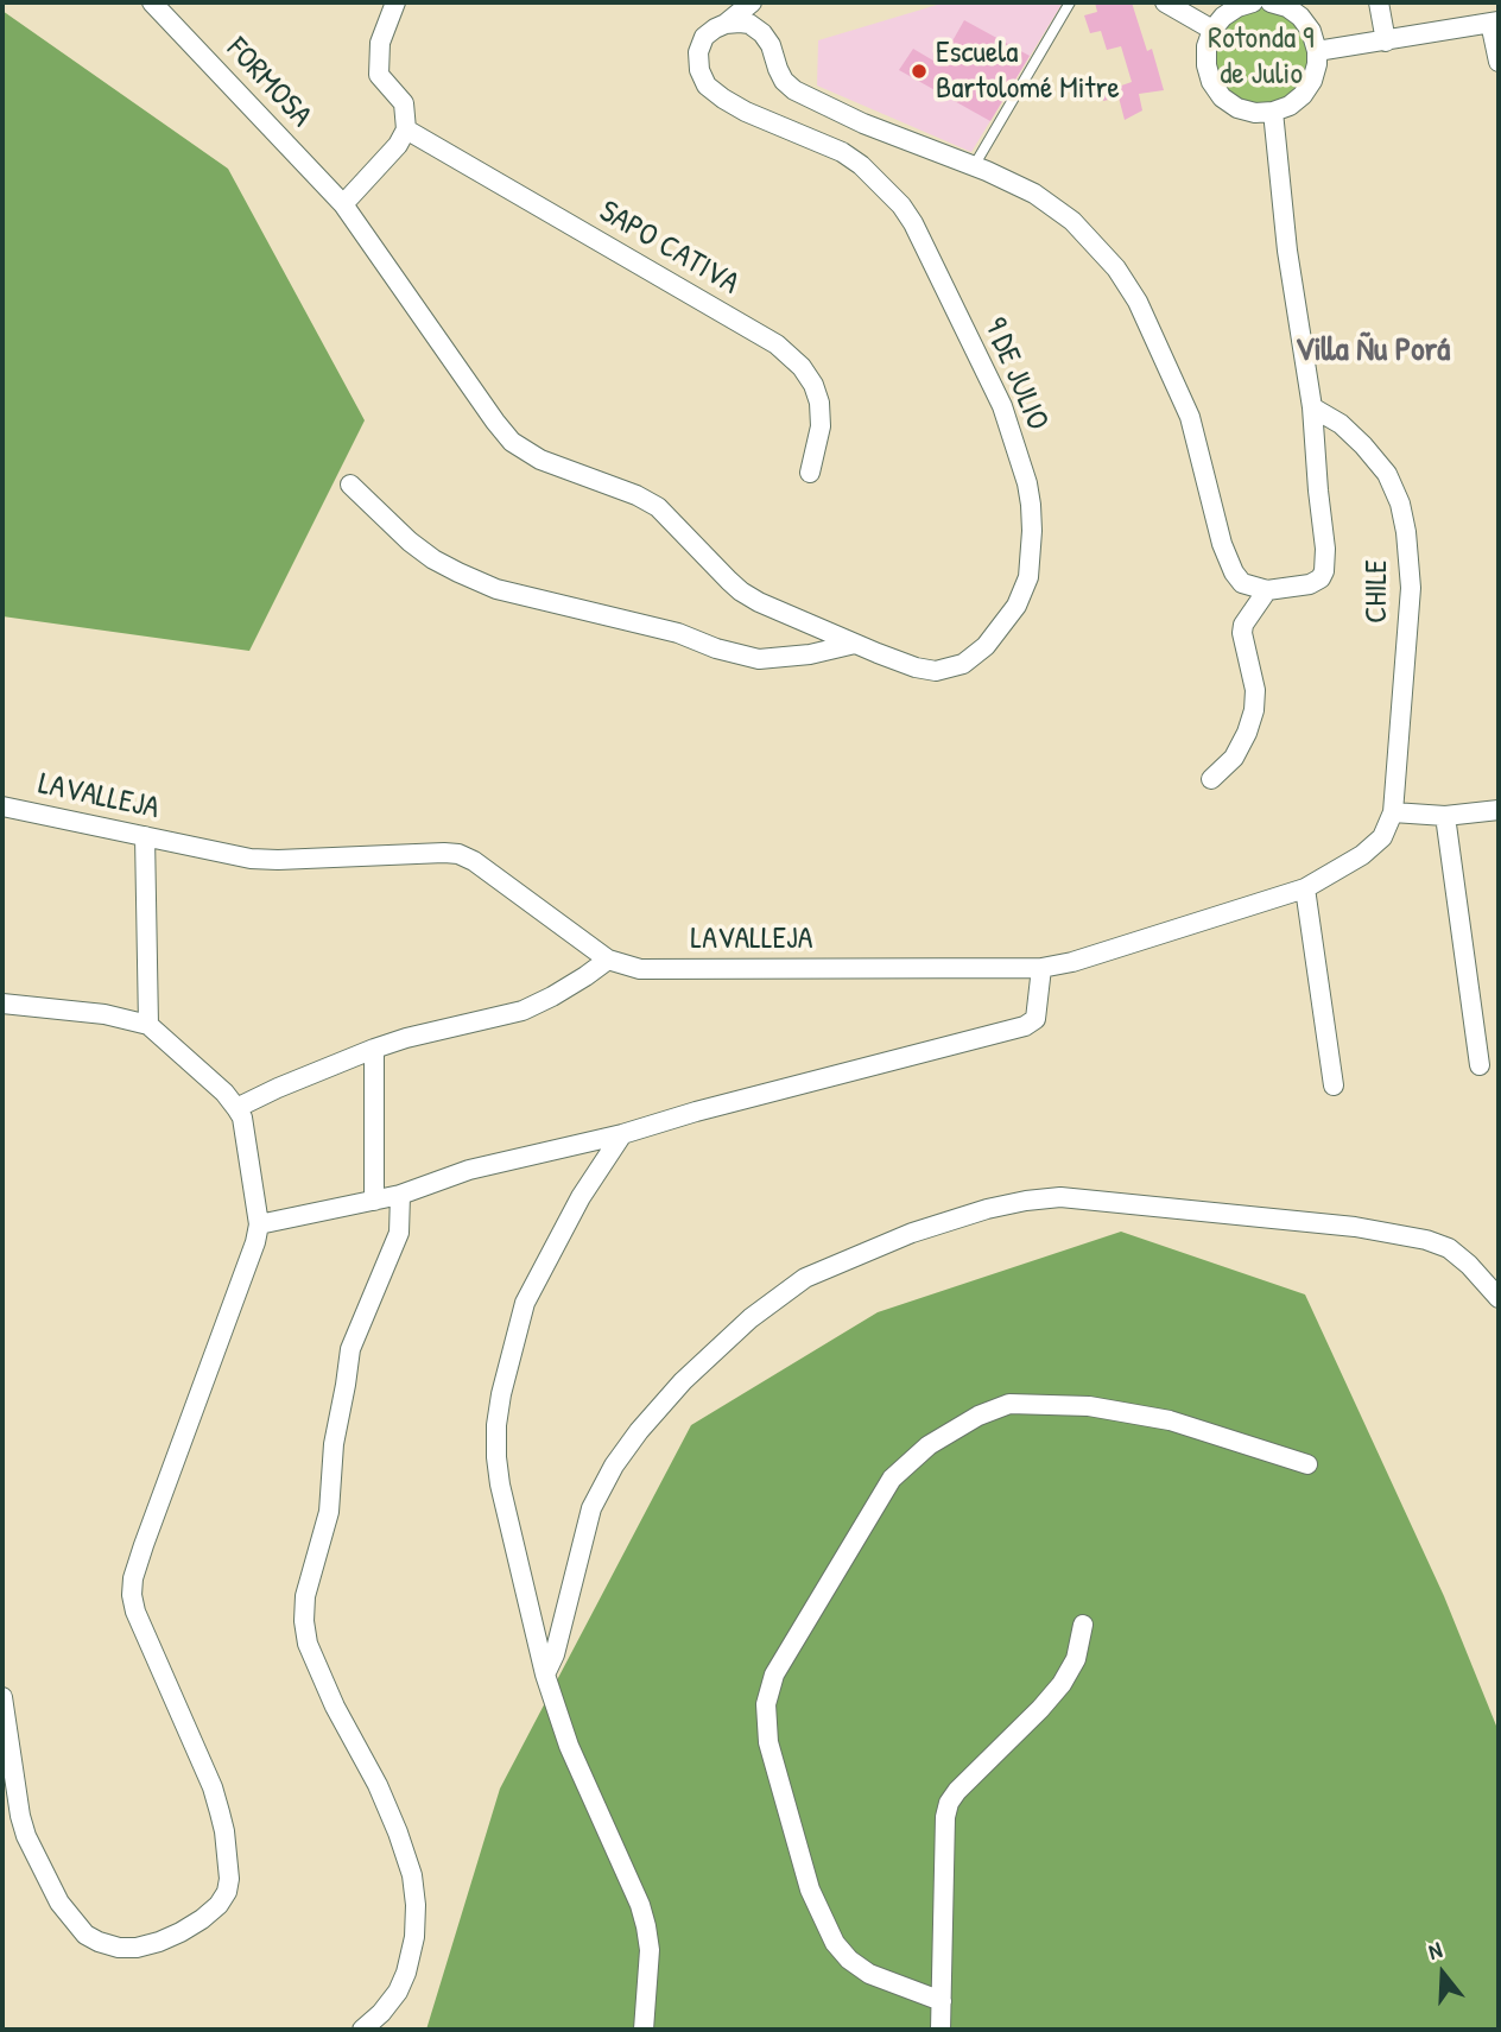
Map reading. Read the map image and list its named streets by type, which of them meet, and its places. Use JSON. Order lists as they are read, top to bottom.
{
  "streets": {
    "street": [
      "FORMOSA",
      "SAPO CATIVA",
      "9 DE JULIO",
      "CHILE",
      "LAVALLEJA"
    ]
  },
  "crossings": [
    ["FORMOSA", "9 DE JULIO"],
    ["CHILE", "LAVALLEJA"]
  ],
  "districts": ["Villa Ñu Porá"],
  "parks": ["Rotonda 9 de Julio"],
  "places": ["Escuela Bartolomé Mitre"],
  "north": "top"
}
